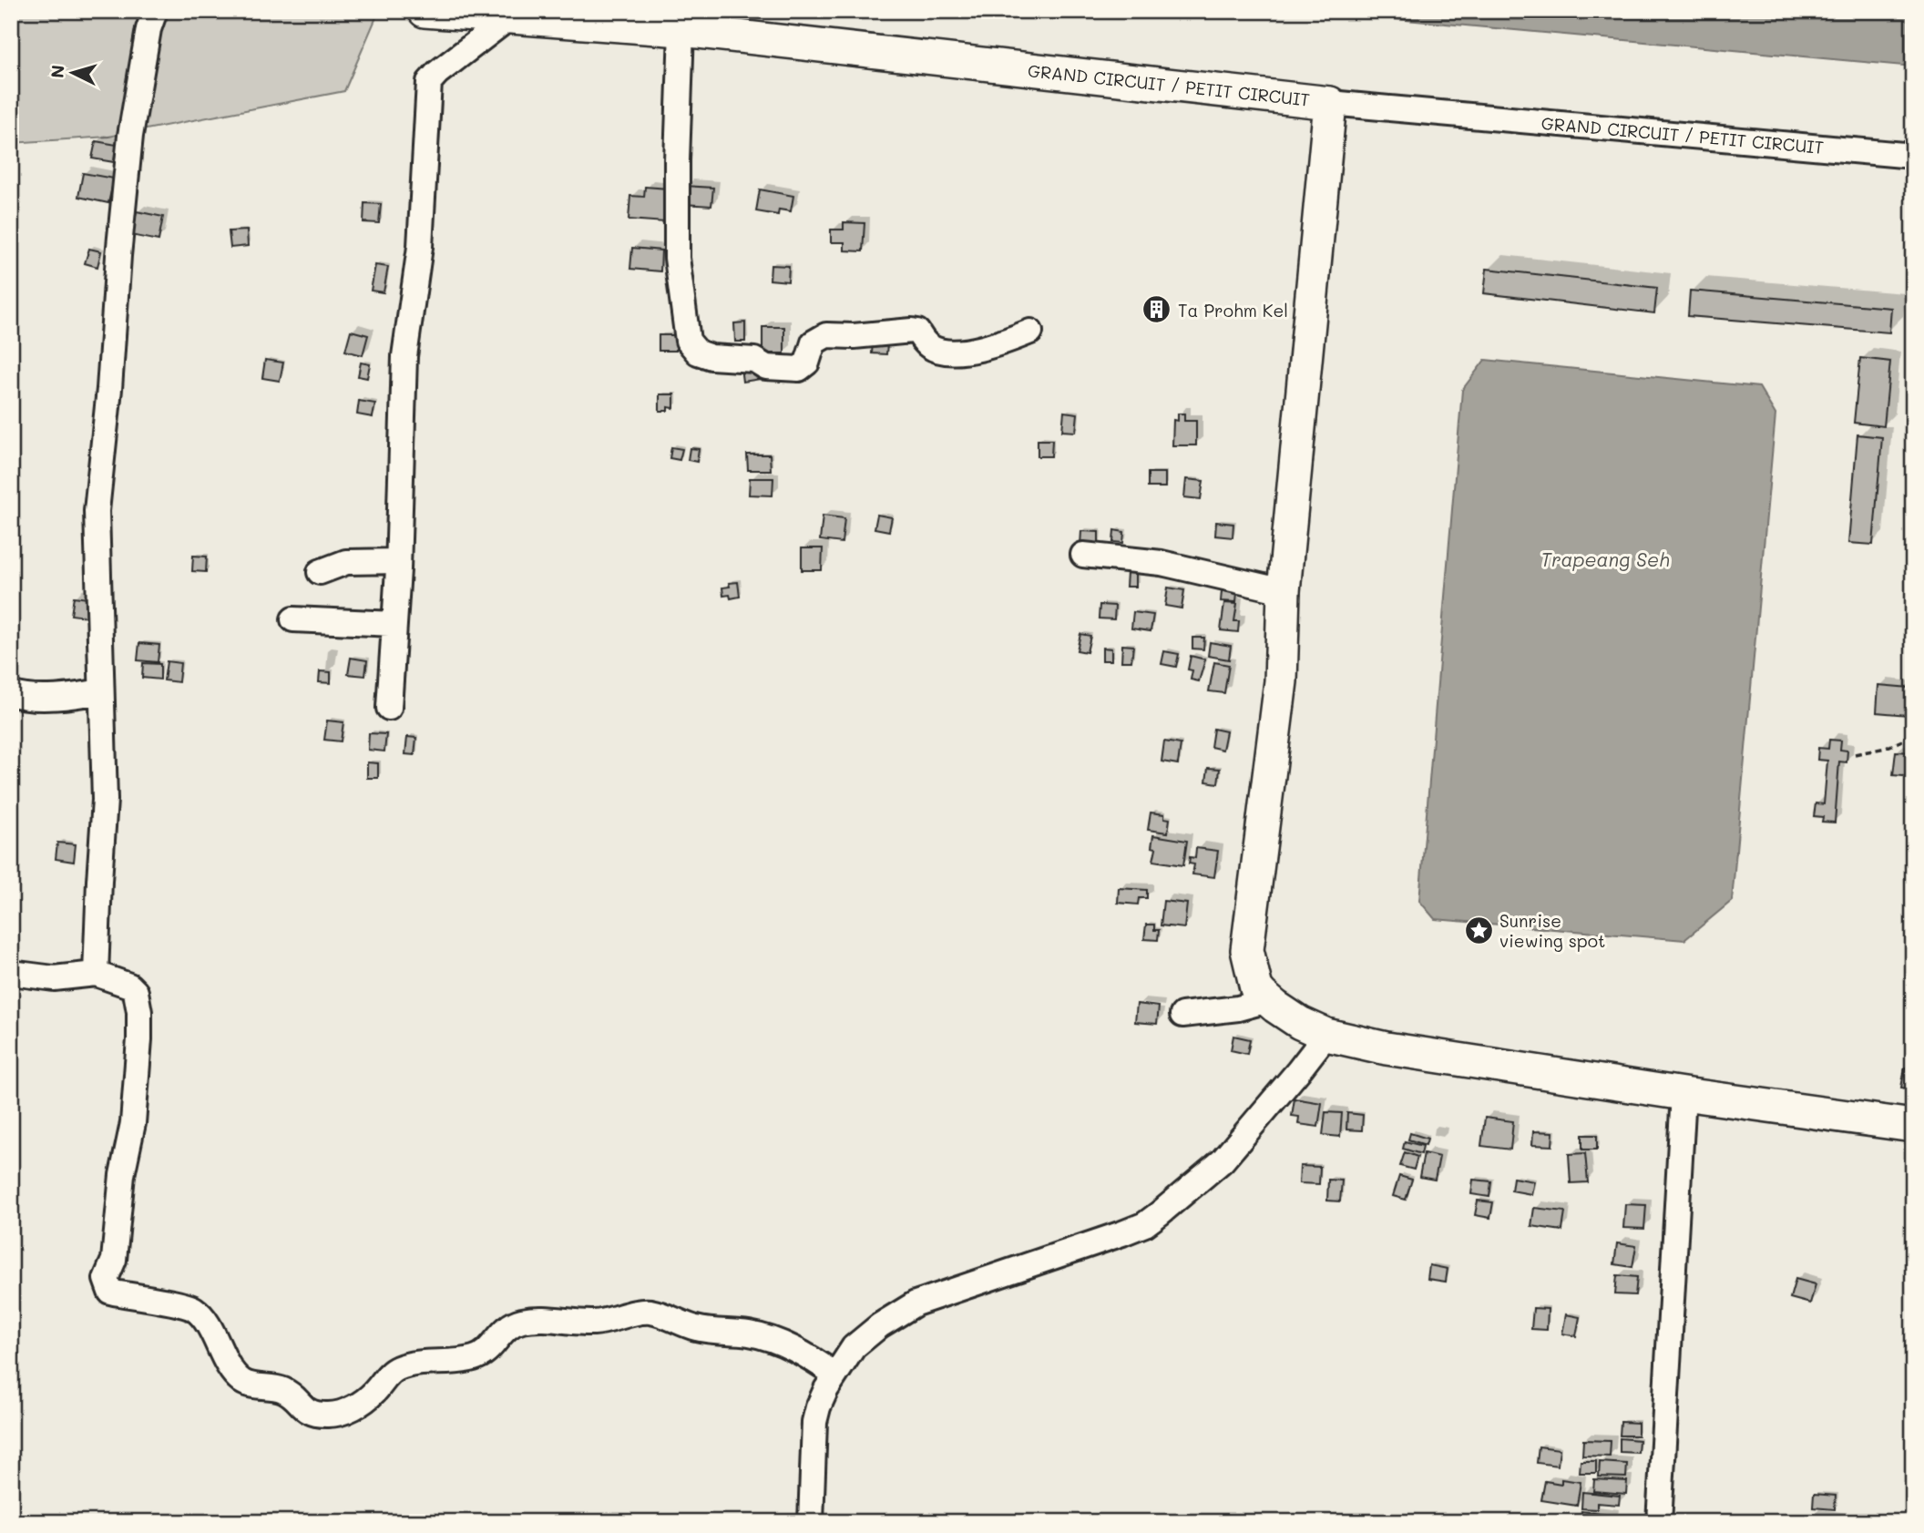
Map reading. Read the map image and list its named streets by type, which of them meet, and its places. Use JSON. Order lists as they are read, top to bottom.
{
  "streets": {
    "main road": ["GRAND CIRCUIT / PETIT CIRCUIT"]
  },
  "water": ["Trapeang Seh"],
  "places": {
    "building": ["Ta Prohm Kel"],
    "place": ["Sunrise viewing spot"]
  },
  "north": "left"
}
